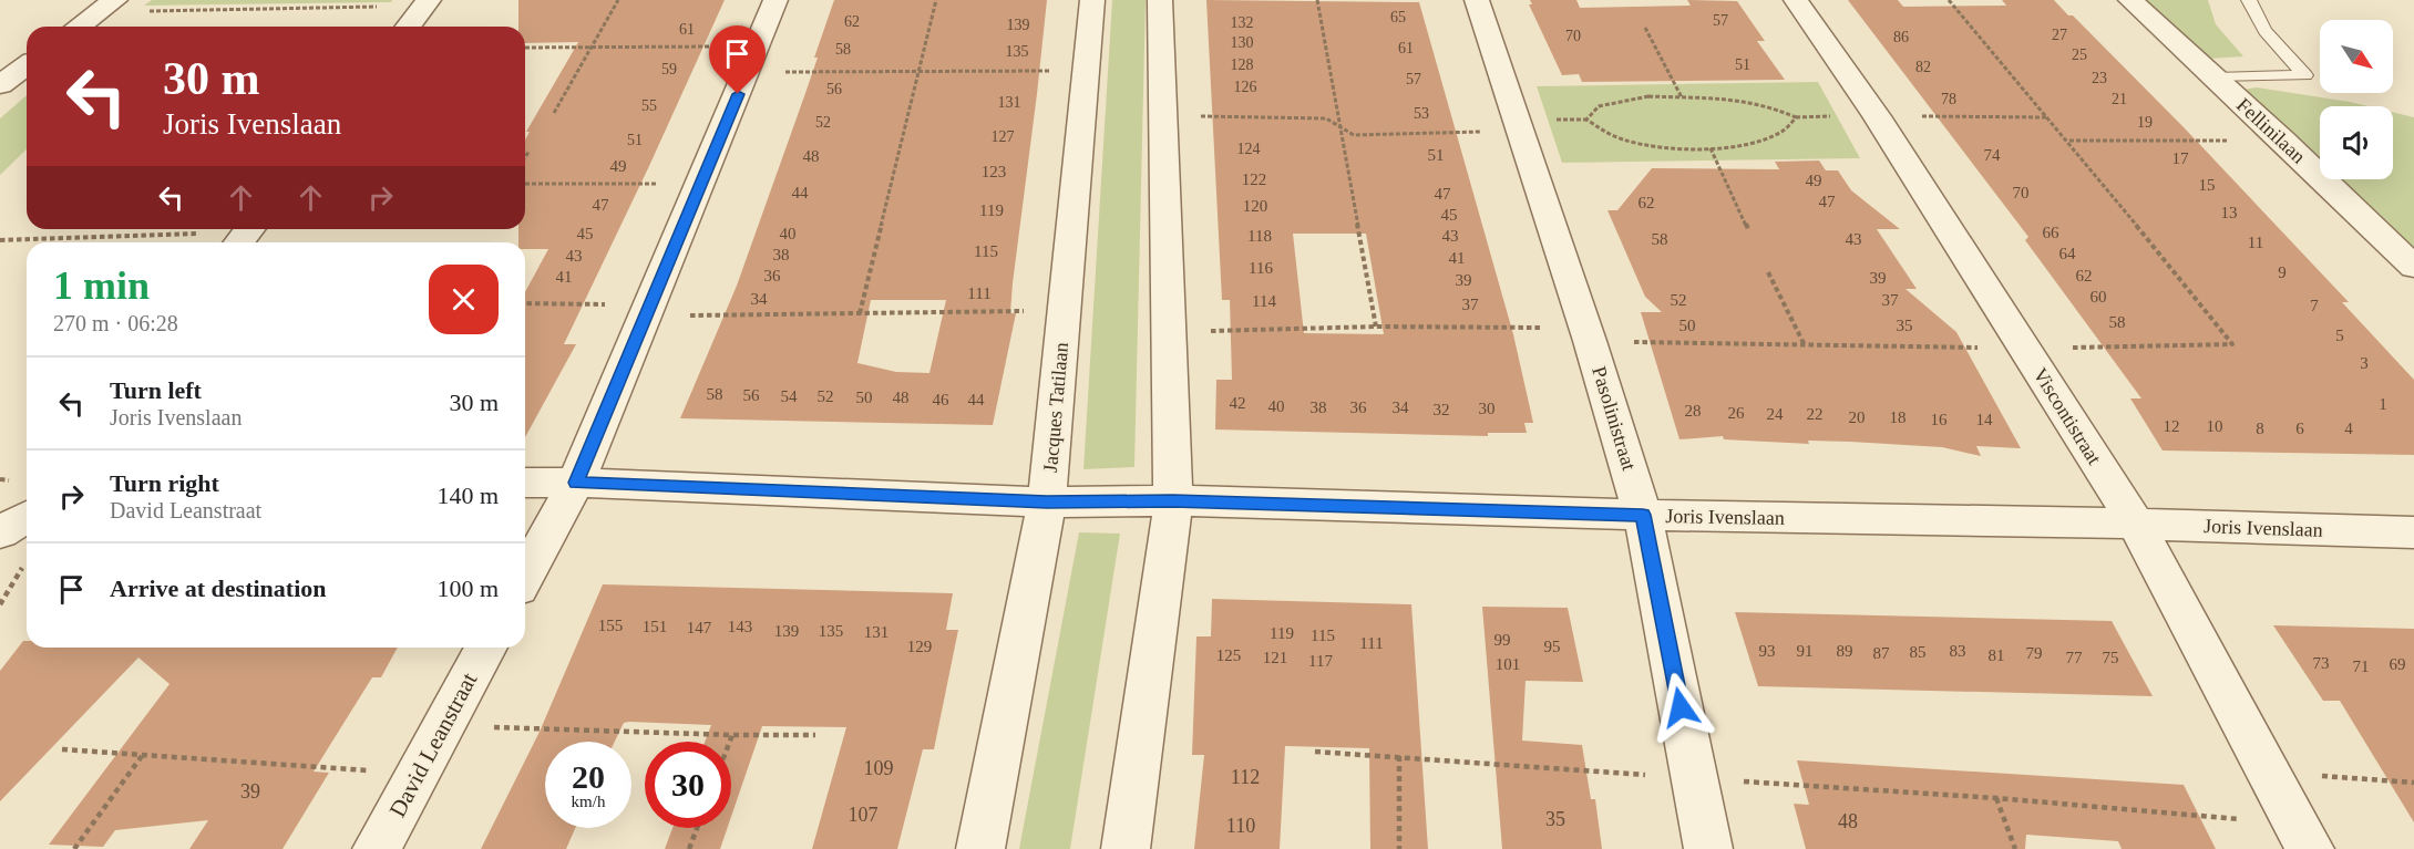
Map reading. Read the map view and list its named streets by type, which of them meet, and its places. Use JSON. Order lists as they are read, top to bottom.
{
  "streets": {
    "street": [
      "Fellinilaan",
      "Jacques Tatilaan",
      "Viscontistraat",
      "Pasolinistraat",
      "Joris Ivenslaan",
      "David Leanstraat"
    ]
  },
  "crossings": [
    ["Jacques Tatilaan", "Joris Ivenslaan"],
    ["Viscontistraat", "Joris Ivenslaan"],
    ["Pasolinistraat", "Joris Ivenslaan"]
  ],
  "house_numbers": [
    "65",
    "57",
    "62",
    "132",
    "139",
    "61",
    "27",
    "70",
    "86",
    "130",
    "61",
    "58",
    "135",
    "25",
    "128",
    "51",
    "82",
    "59",
    "23",
    "57",
    "126",
    "56",
    "78",
    "21",
    "131",
    "55",
    "53",
    "52",
    "19",
    "127",
    "51",
    "124",
    "51",
    "74",
    "48",
    "17",
    "49",
    "123",
    "122",
    "49",
    "15",
    "44",
    "70",
    "47",
    "47",
    "62",
    "47",
    "120",
    "119",
    "13",
    "45",
    "66",
    "45",
    "40",
    "118",
    "43",
    "58",
    "43",
    "11",
    "115",
    "64",
    "38",
    "43",
    "41",
    "116",
    "9",
    "36",
    "62",
    "41",
    "39",
    "39",
    "111",
    "60",
    "34",
    "52",
    "37",
    "114",
    "37",
    "7",
    "58",
    "50",
    "35",
    "5",
    "3",
    "58",
    "56",
    "54",
    "52",
    "50",
    "48",
    "46",
    "44",
    "42",
    "1",
    "40",
    "38",
    "36",
    "34",
    "30",
    "32",
    "28",
    "26",
    "24",
    "22",
    "20",
    "18",
    "16",
    "14",
    "12",
    "10",
    "8",
    "6",
    "4",
    "155",
    "151",
    "143",
    "147",
    "139",
    "135",
    "131",
    "119",
    "115",
    "99",
    "111",
    "129",
    "95",
    "93",
    "91",
    "89",
    "83",
    "85",
    "87",
    "79",
    "125",
    "81",
    "121",
    "77",
    "75",
    "117",
    "73",
    "101",
    "69",
    "71",
    "109",
    "112",
    "39",
    "107",
    "35",
    "48",
    "110"
  ],
  "north": "bottom right",
  "page": {
    "turn": ["30 m", "Joris Ivenslaan"],
    "heading": ["1 min", "270 m · 06:28"],
    "list": [
      {
        "name": "Turn left",
        "note": "Joris Ivenslaan",
        "value": "30 m"
      },
      {
        "name": "Turn right",
        "note": "David Leanstraat",
        "value": "140 m"
      },
      {
        "name": "Arrive at destination",
        "value": "100 m"
      }
    ],
    "speed": "20 km/h",
    "limit": "30"
  }
}
